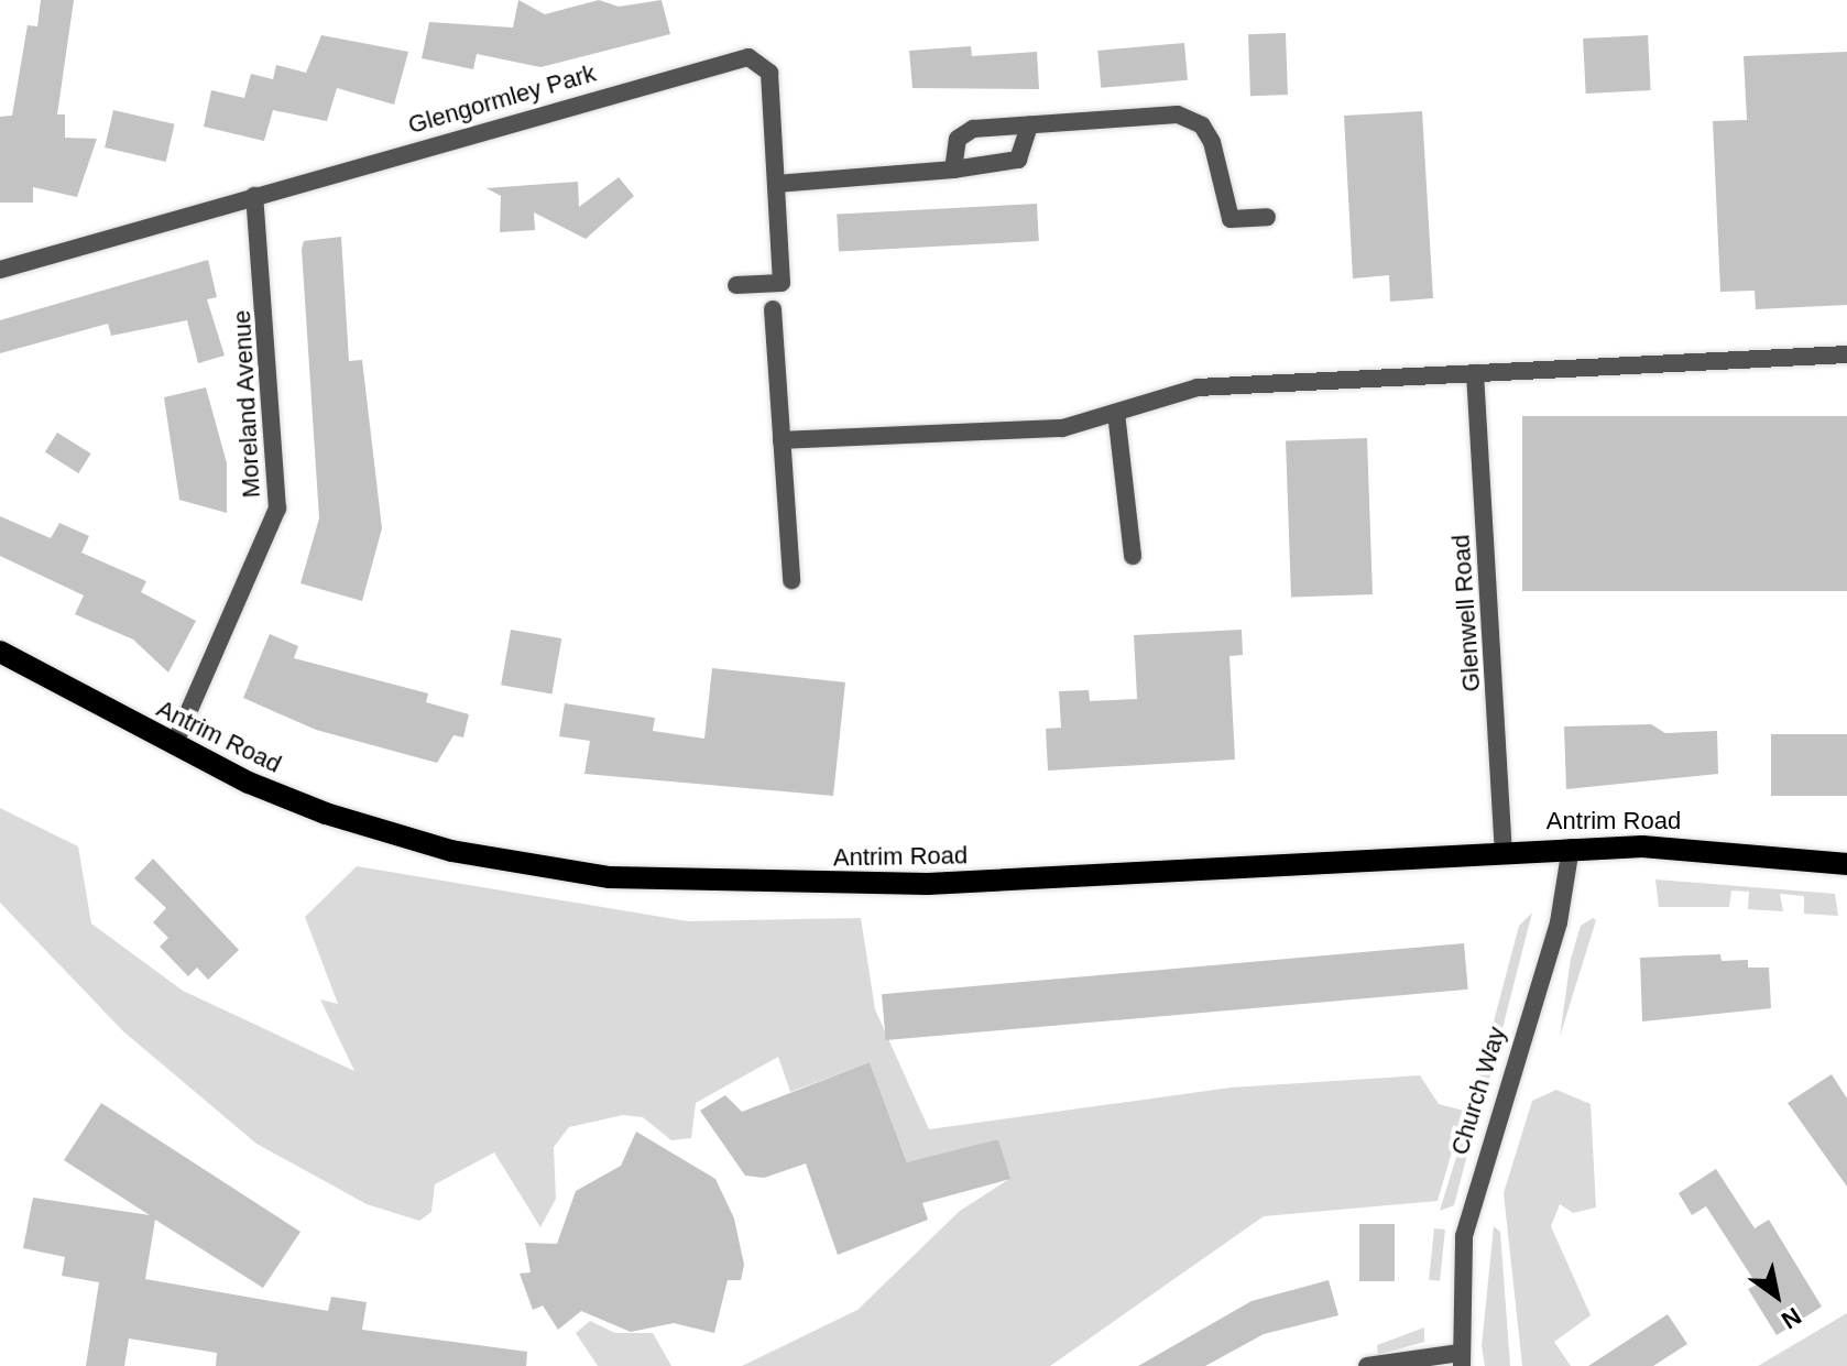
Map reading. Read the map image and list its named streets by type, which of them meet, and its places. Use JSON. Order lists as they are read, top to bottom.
{
  "streets": {
    "main road": ["Antrim Road"],
    "street": [
      "Glengormley Park",
      "Moreland Avenue",
      "Glenwell Road",
      "Church Way"
    ]
  },
  "crossings": [
    ["Glengormley Park", "Moreland Avenue"],
    ["Moreland Avenue", "Antrim Road"],
    ["Glenwell Road", "Antrim Road"],
    ["Antrim Road", "Church Way"]
  ],
  "north": "bottom right"
}
